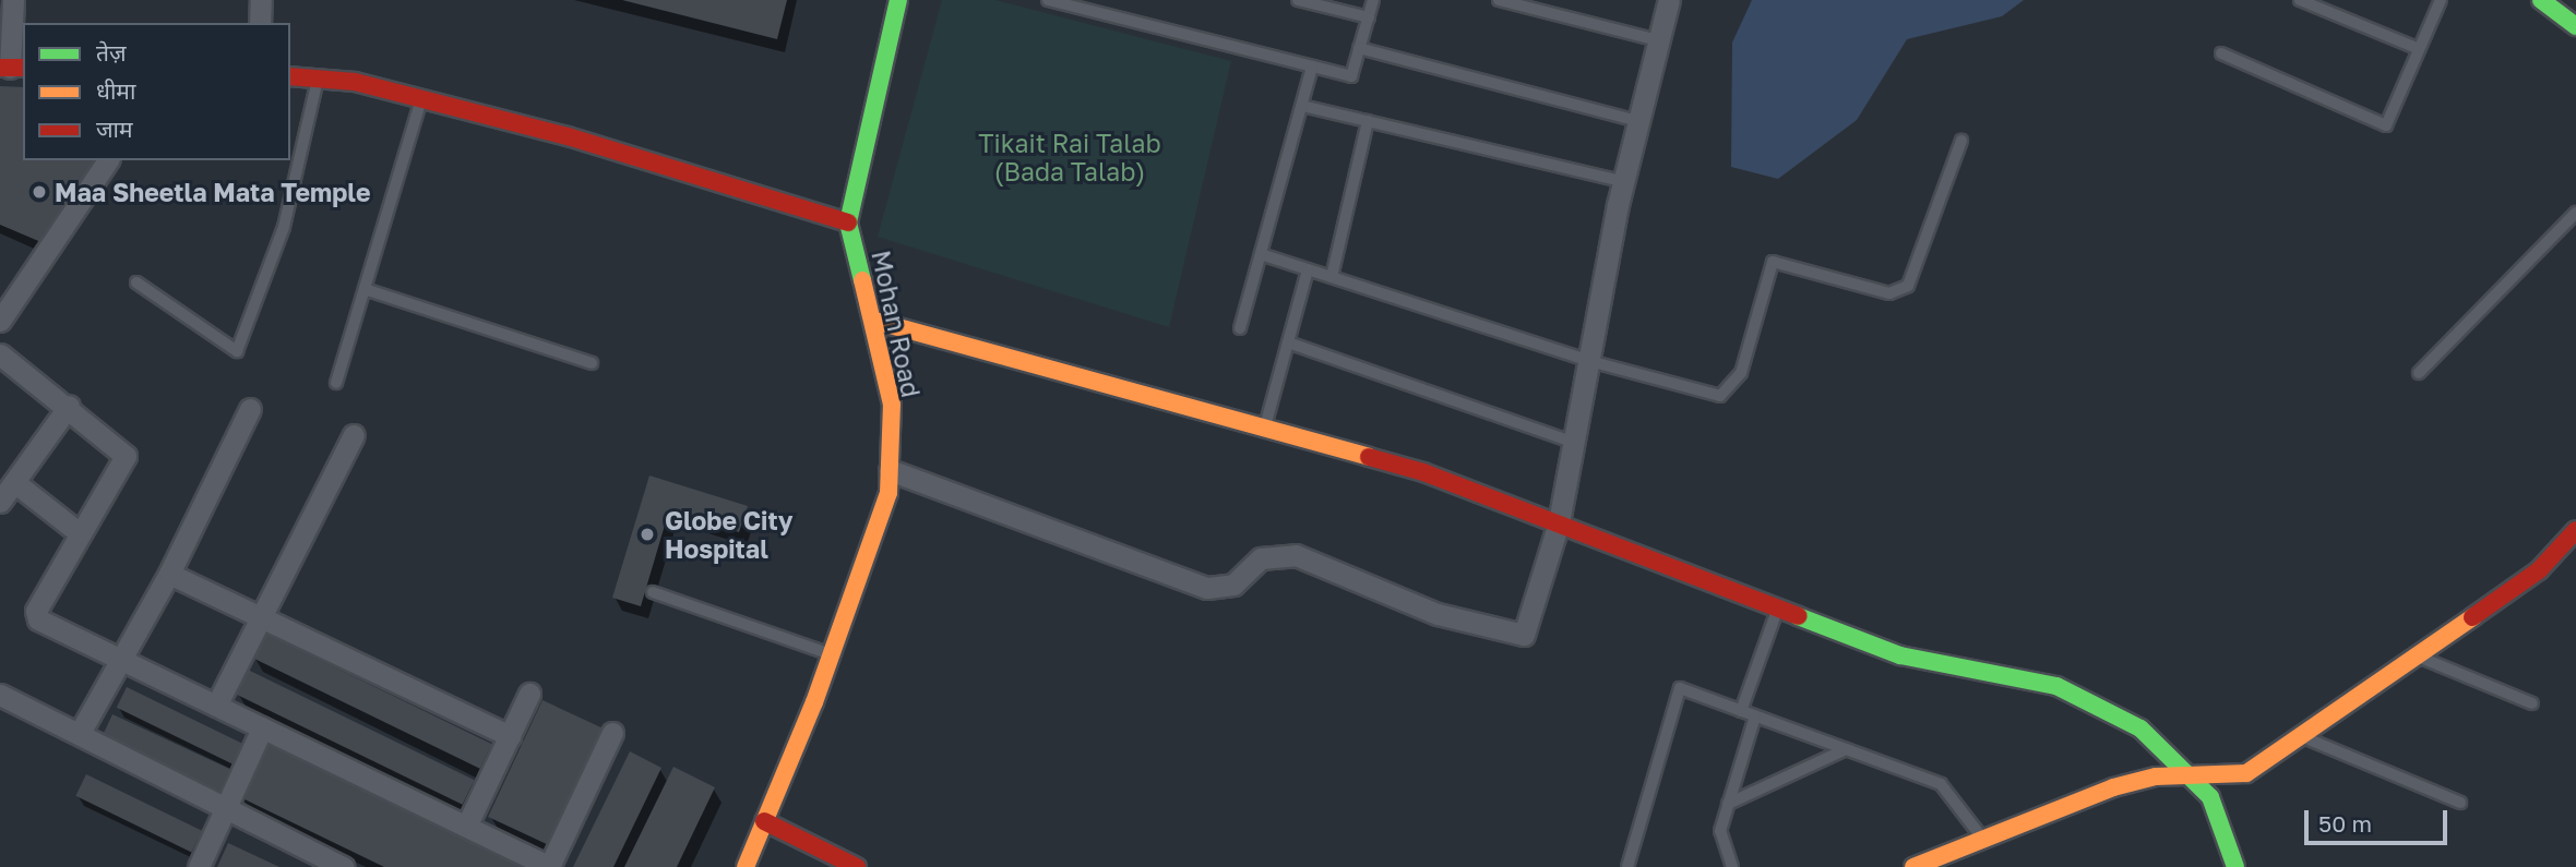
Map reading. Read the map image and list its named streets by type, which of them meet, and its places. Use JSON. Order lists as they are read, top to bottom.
{
  "streets": {
    "street": ["Mohan Road"]
  },
  "parks": ["Tikait Rai Talab (Bada Talab)"],
  "places": ["Maa Sheetla Mata Temple", "Globe City Hospital"],
  "legend": ["तेज़", "धीमा", "जाम"],
  "scale_bar": "50 m"
}
